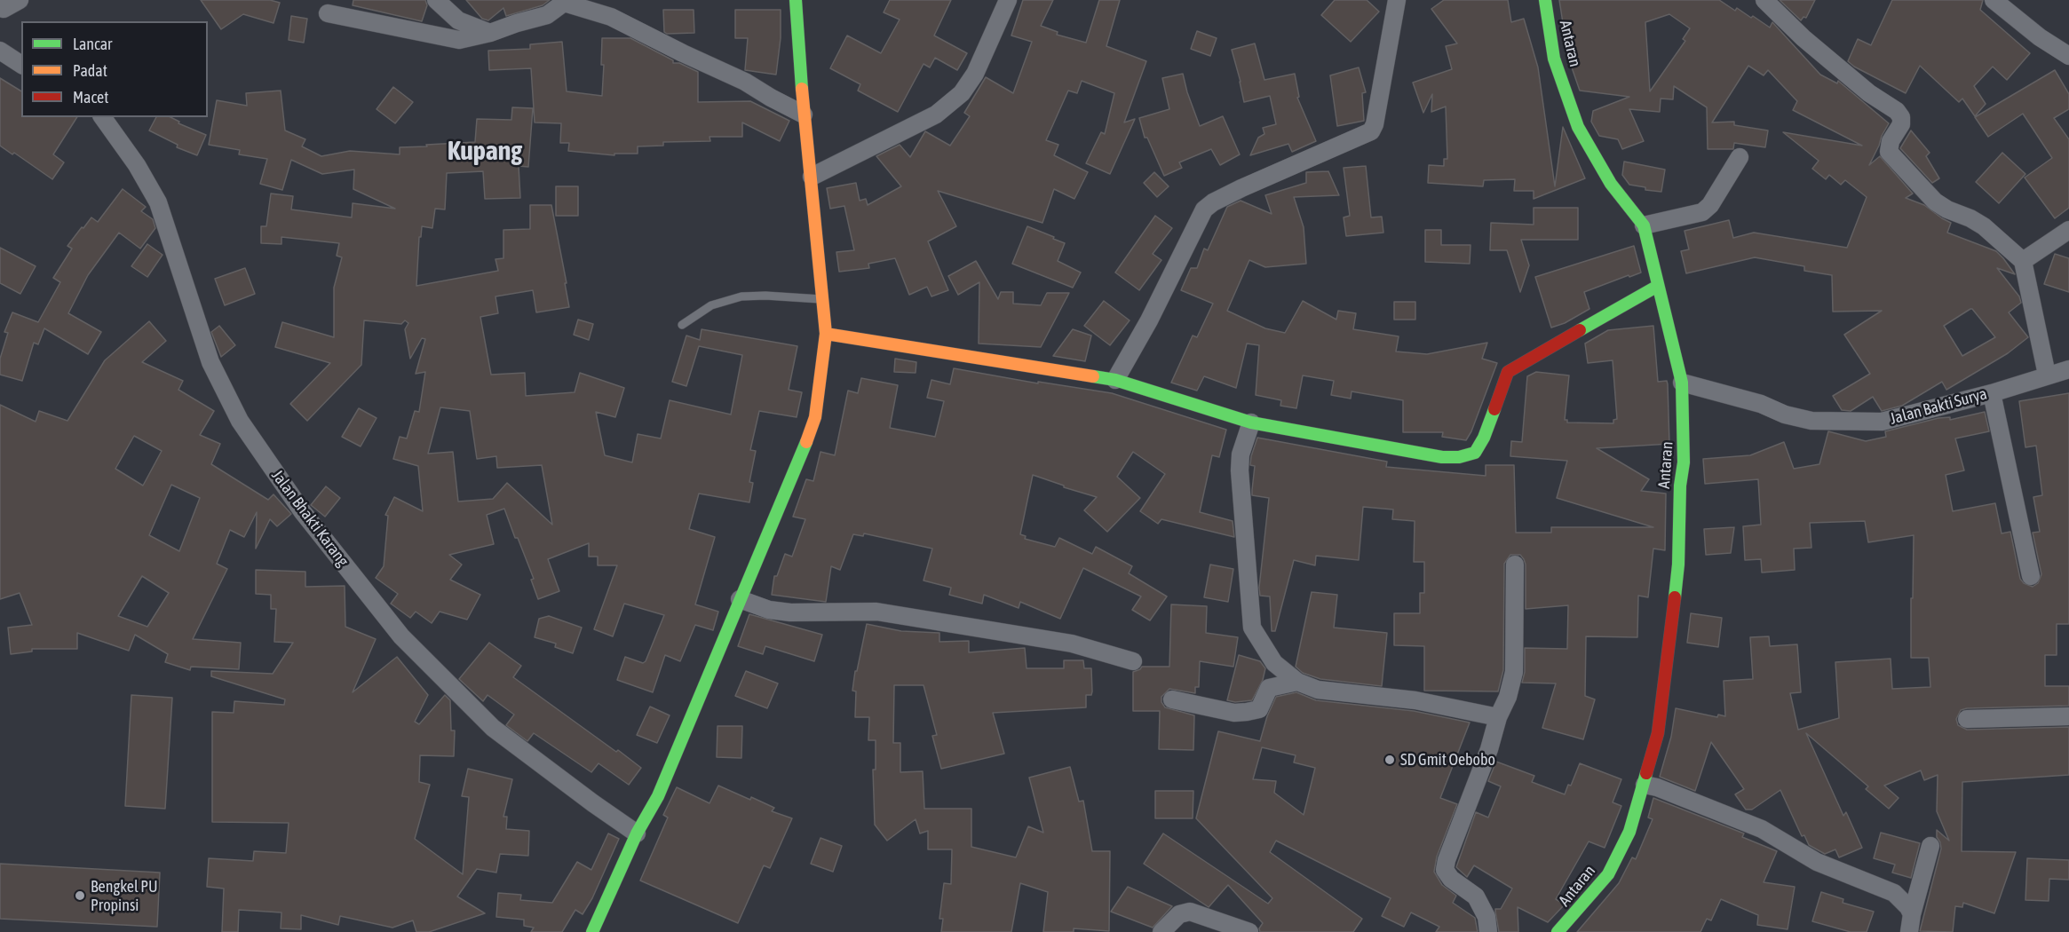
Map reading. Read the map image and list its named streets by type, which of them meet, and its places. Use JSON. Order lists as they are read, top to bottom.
{
  "streets": {
    "street": ["Antaran", "Jalan Bakti Surya", "Jalan Bhakti Karang"]
  },
  "crossings": [
    ["Antaran", "Jalan Bakti Surya"]
  ],
  "districts": ["Kupang"],
  "places": ["SD Gmit Oebobo", "Bengkel PU Propinsi"],
  "legend": ["Lancar", "Padat", "Macet"]
}
